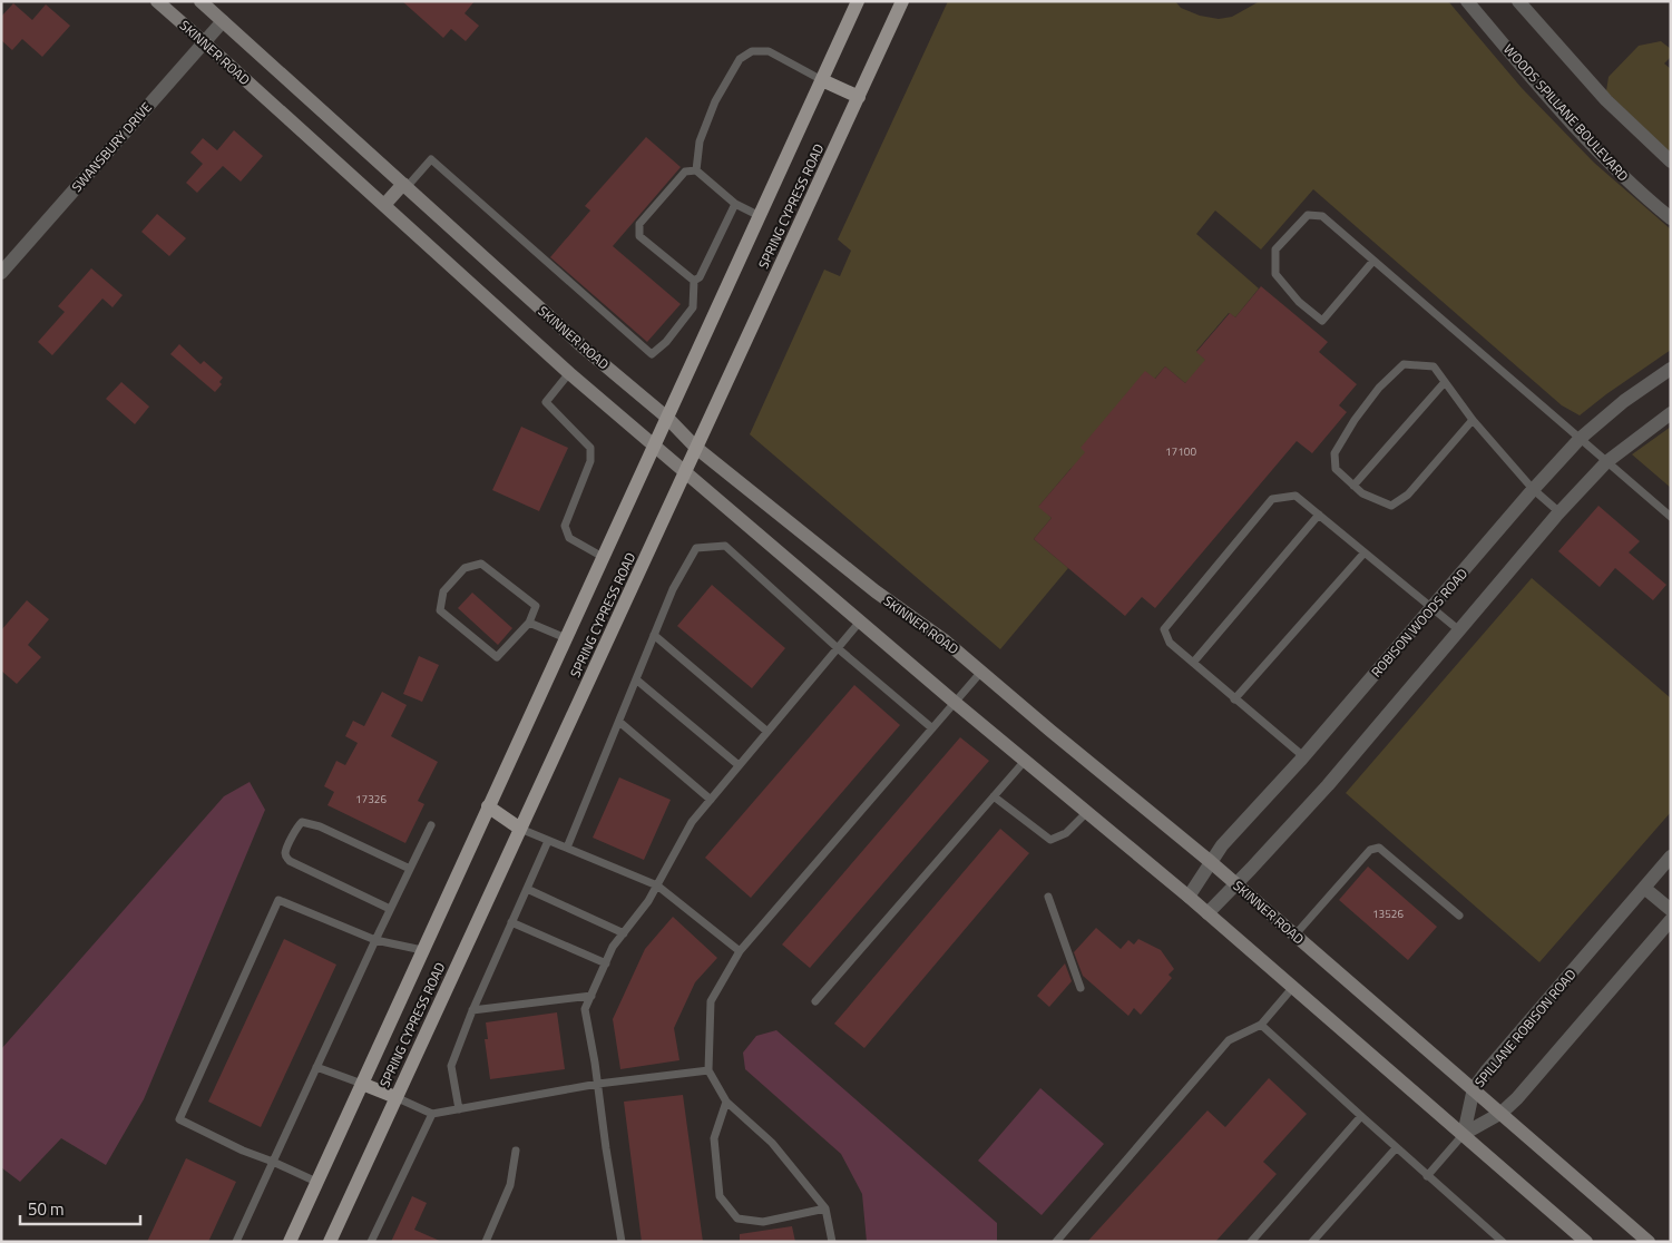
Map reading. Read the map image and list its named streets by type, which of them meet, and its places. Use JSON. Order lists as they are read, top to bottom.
{
  "streets": {
    "main road": ["SPRING CYPRESS ROAD"],
    "street": [
      "SKINNER ROAD",
      "WOODS SPILLANE BOULEVARD",
      "SWANSBURY DRIVE",
      "ROBISON WOODS ROAD",
      "SPILLANE ROBISON ROAD"
    ]
  },
  "crossings": [
    ["SKINNER ROAD", "SWANSBURY DRIVE"],
    ["SKINNER ROAD", "SPRING CYPRESS ROAD"],
    ["SKINNER ROAD", "ROBISON WOODS ROAD"],
    ["SKINNER ROAD", "SPILLANE ROBISON ROAD"]
  ],
  "house_numbers": ["17100", "17326", "13526"],
  "scale_bar": "50 m"
}
